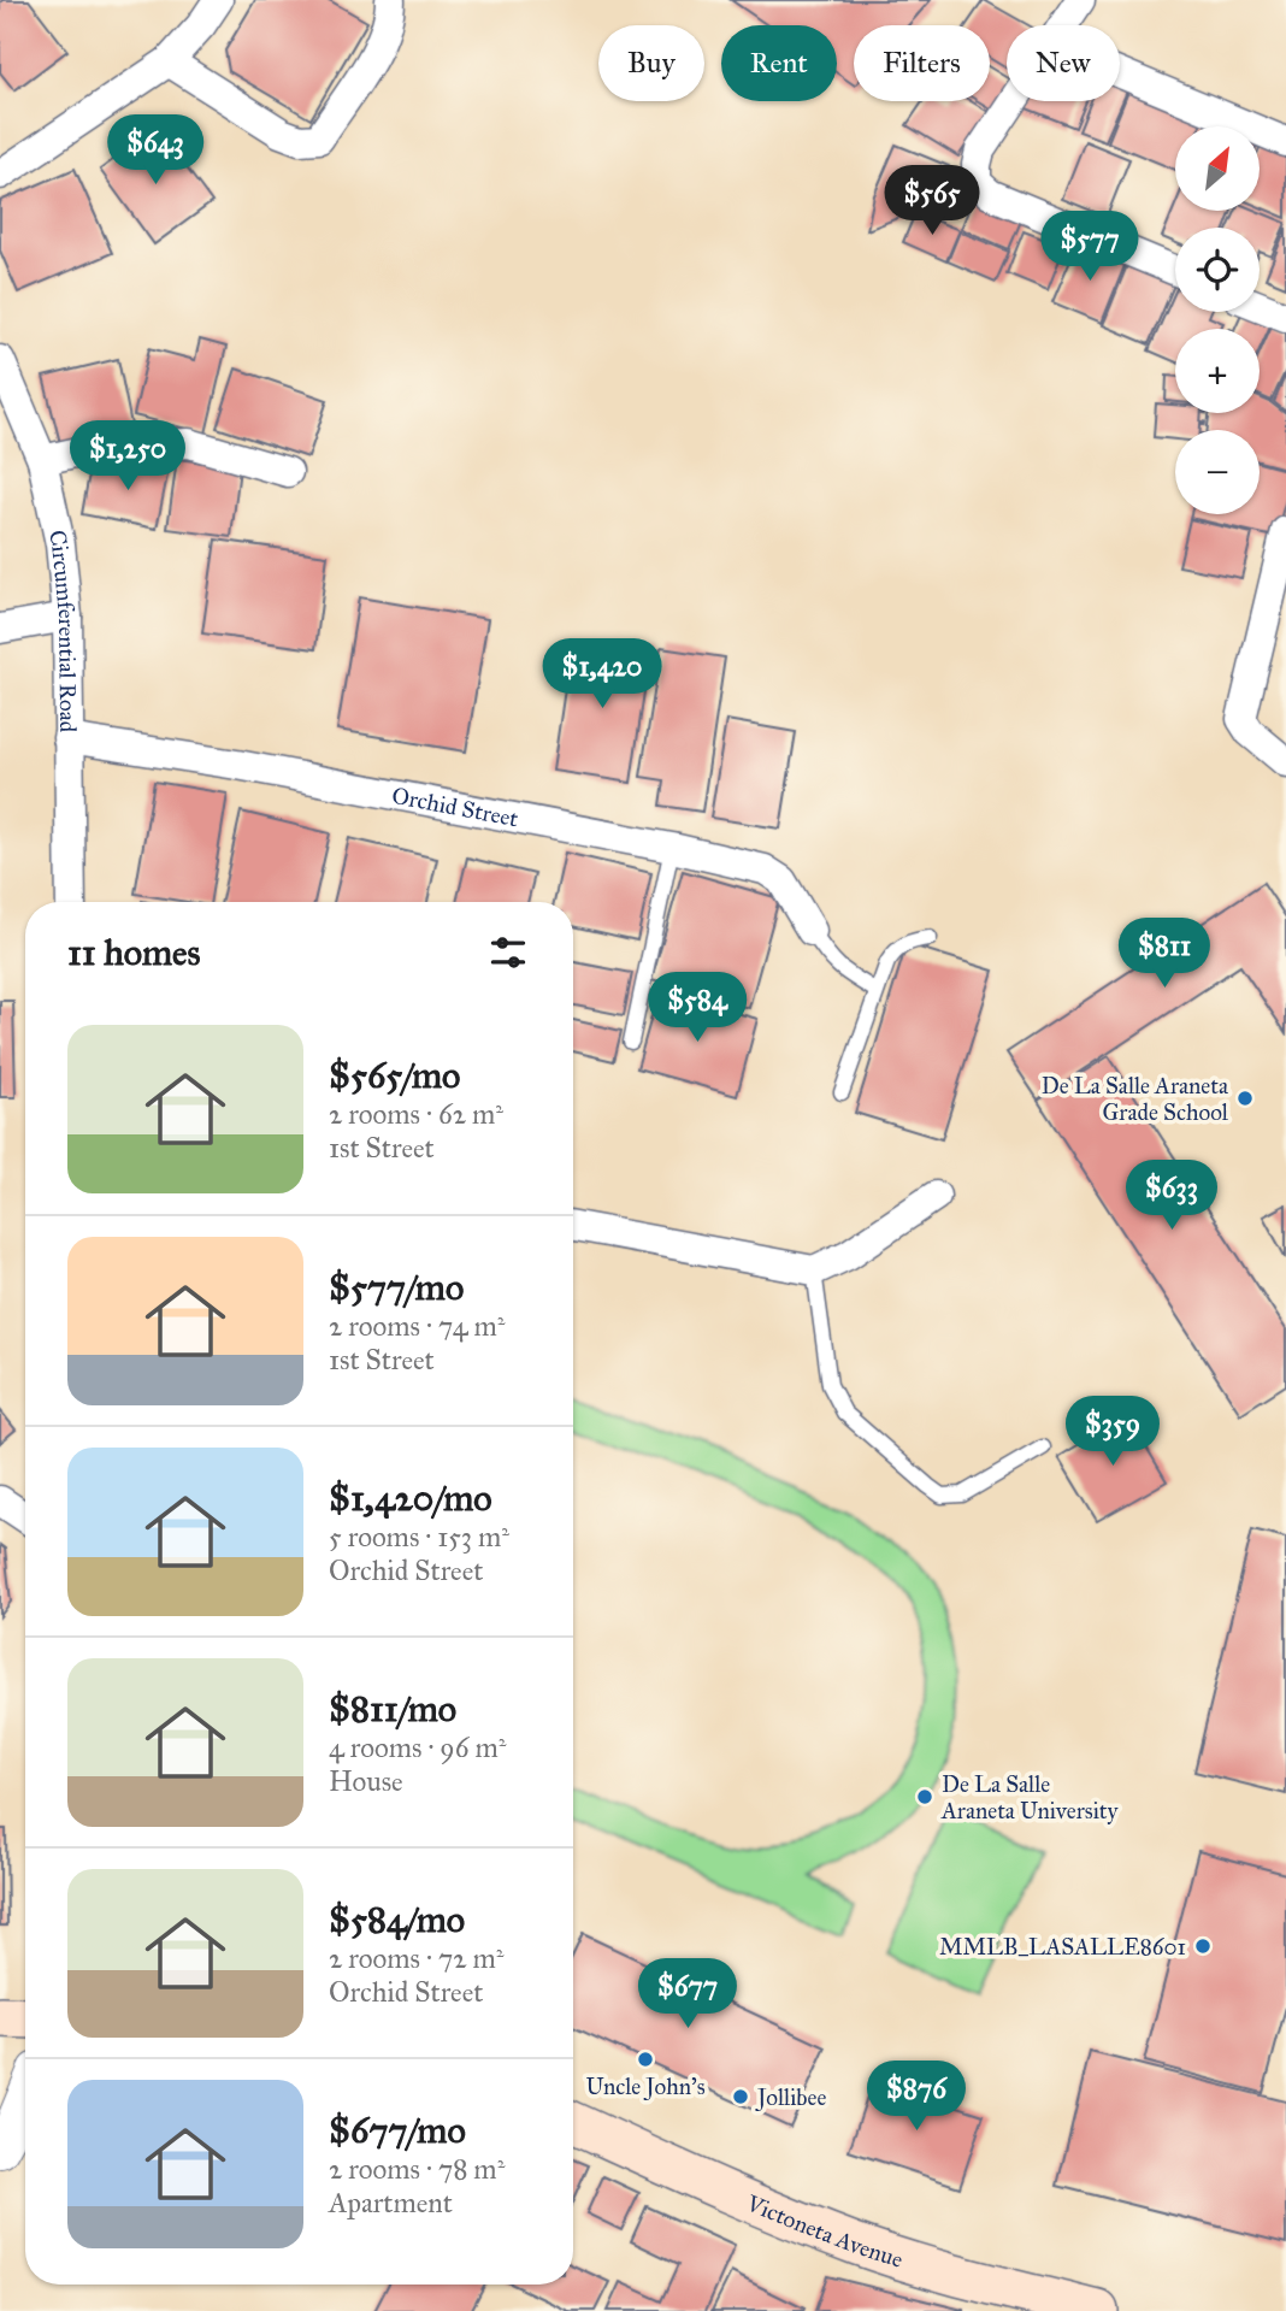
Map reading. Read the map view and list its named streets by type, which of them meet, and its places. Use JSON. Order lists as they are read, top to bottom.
{
  "streets": {
    "main road": ["Victoneta Avenue"],
    "street": ["Circumferential Road", "Orchid Street"]
  },
  "crossings": [
    ["Circumferential Road", "Orchid Street"]
  ],
  "places": [
    "De La Salle Araneta Grade School",
    "De La Salle Araneta University",
    "MMLB_LASALLE8601",
    "Uncle John's",
    "Jollibee"
  ],
  "north": "top right",
  "page": {
    "chip": [
      "Buy",
      "Rent",
      "Filters",
      "New"
    ],
    "price": [
      "$643",
      "$565",
      "$577",
      "$1,250",
      "$1,420",
      "$811",
      "$584",
      "$633",
      "$359",
      "$677",
      "$876"
    ],
    "map_buttons": ["+", "−"],
    "heading": "11 homes",
    "list": [
      {
        "name": "$565/mo",
        "note": "2 rooms · 62 m² · 1st Street"
      },
      {
        "name": "$577/mo",
        "note": "2 rooms · 74 m² · 1st Street"
      },
      {
        "name": "$1,420/mo",
        "note": "5 rooms · 153 m² · Orchid Street"
      },
      {
        "name": "$811/mo",
        "note": "4 rooms · 96 m² · House"
      },
      {
        "name": "$584/mo",
        "note": "2 rooms · 72 m² · Orchid Street"
      },
      {
        "name": "$677/mo",
        "note": "2 rooms · 78 m² · Apartment"
      }
    ]
  }
}
